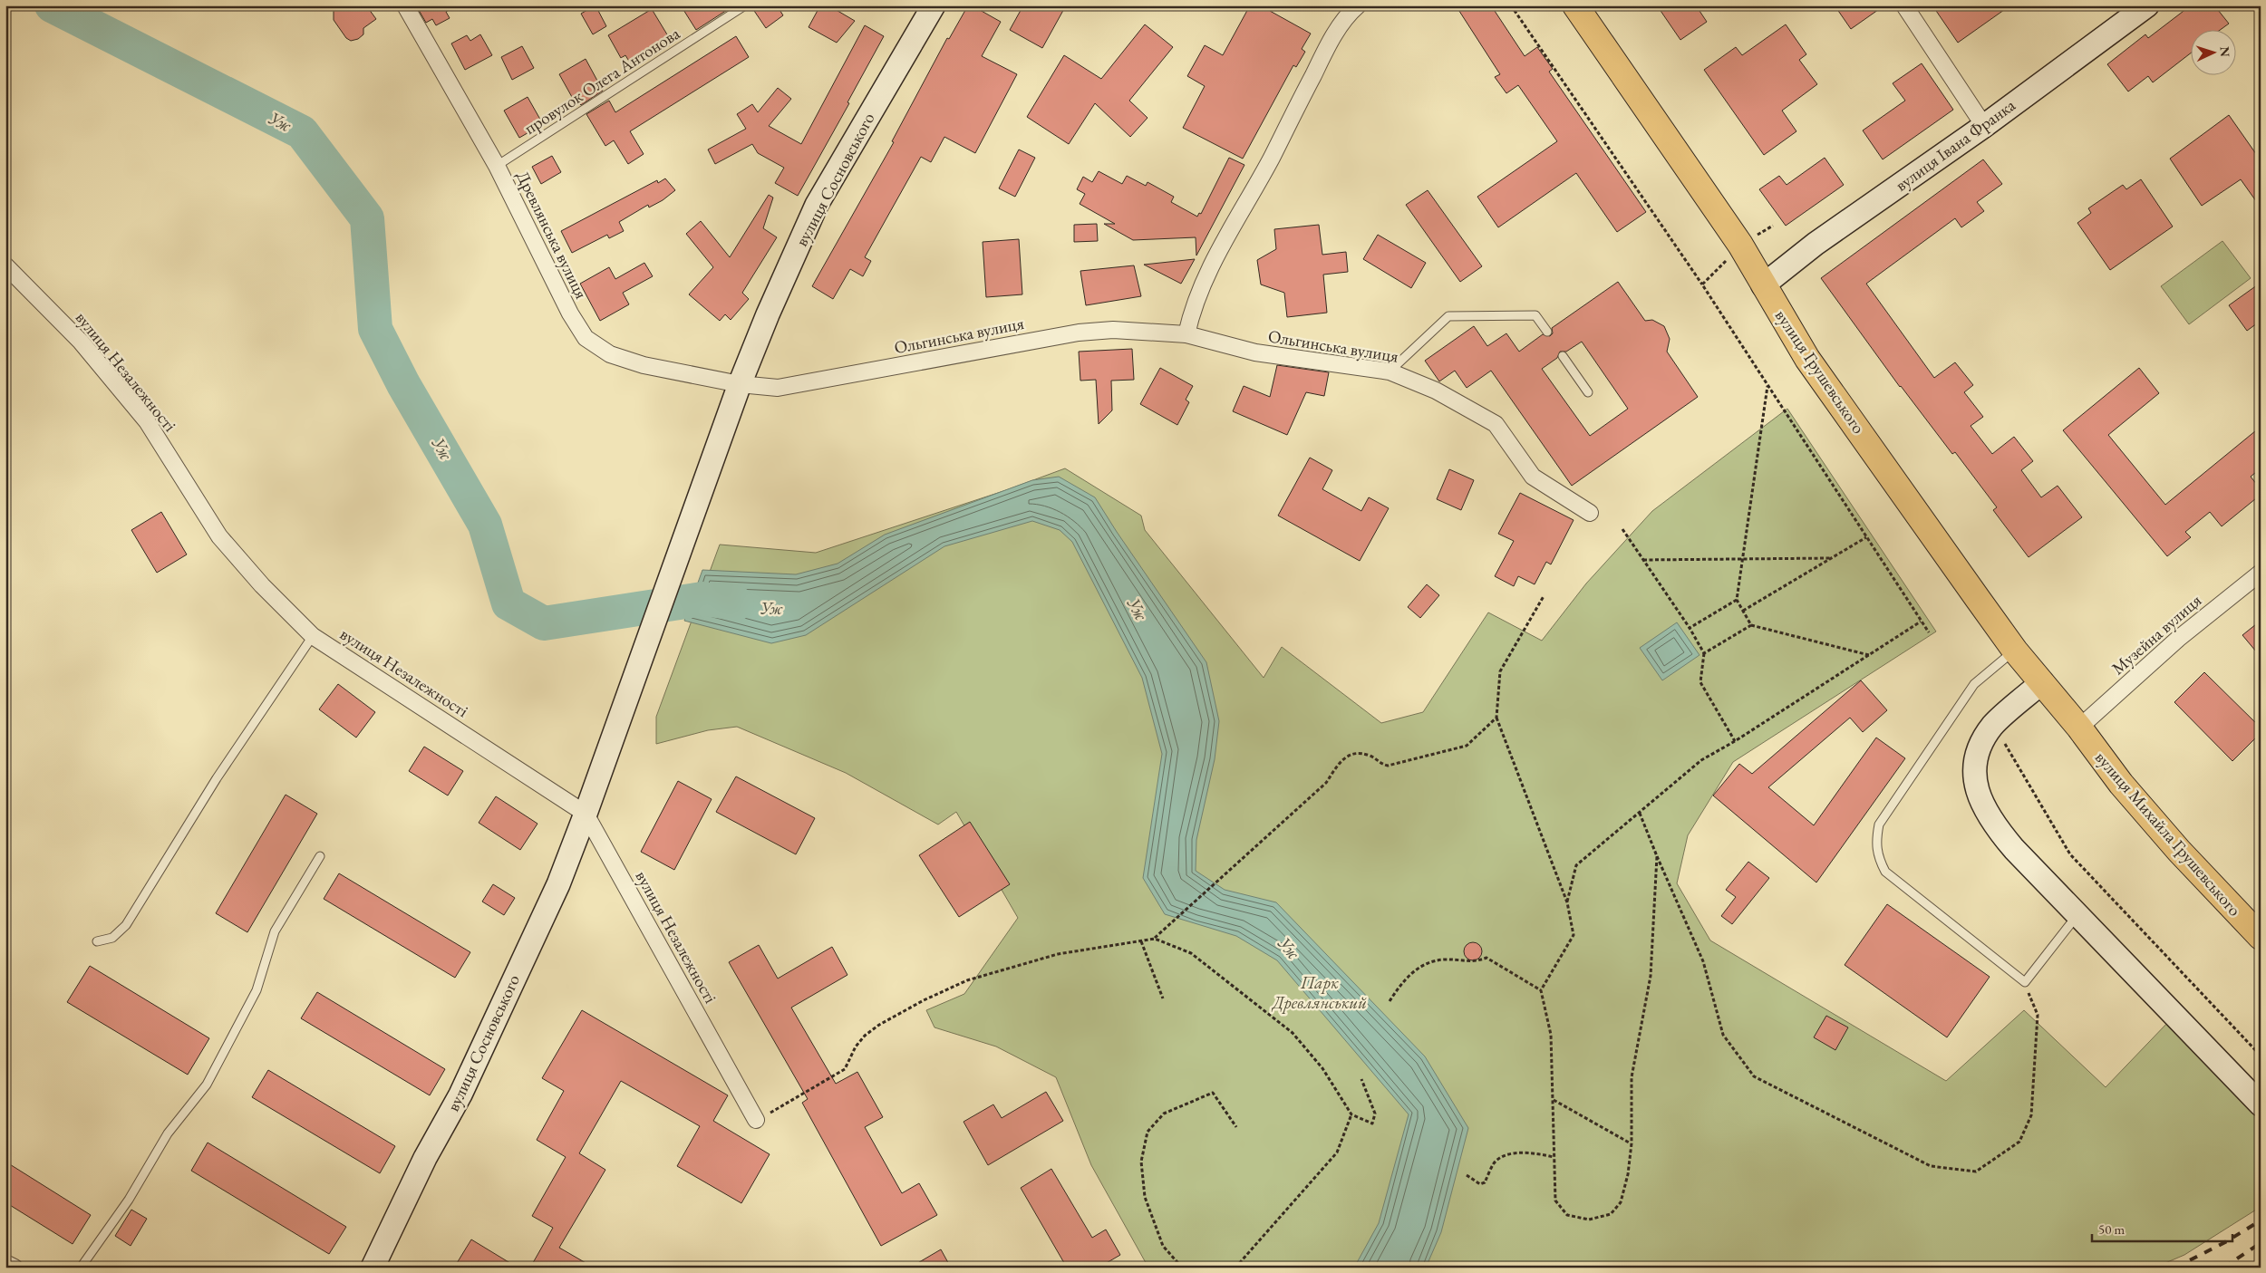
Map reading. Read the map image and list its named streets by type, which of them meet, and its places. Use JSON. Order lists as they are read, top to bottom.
{
  "streets": {
    "highway": ["вулиця Грушевського", "вулиця Михайла Грушевського"],
    "street": [
      "вулиця Івана Франка",
      "вулиця Сосновського",
      "Древлянська вулиця",
      "Ольгинська вулиця",
      "вулиця Незалежності",
      "Музейна вулиця"
    ],
    "lane": ["провулок Олега Антонова"]
  },
  "crossings": [
    ["провулок Олега Антонова", "Древлянська вулиця"],
    ["вулиця Івана Франка", "вулиця Грушевського"],
    ["вулиця Сосновського", "Древлянська вулиця"],
    ["вулиця Сосновського", "Ольгинська вулиця"],
    ["вулиця Сосновського", "вулиця Незалежності"],
    ["Древлянська вулиця", "Ольгинська вулиця"],
    ["вулиця Грушевського", "Музейна вулиця"],
    ["вулиця Грушевського", "вулиця Михайла Грушевського"],
    ["Музейна вулиця", "вулиця Михайла Грушевського"]
  ],
  "water": ["Уж"],
  "parks": ["Парк Древлянський"],
  "scale_bar": "50 m",
  "north": "right"
}
